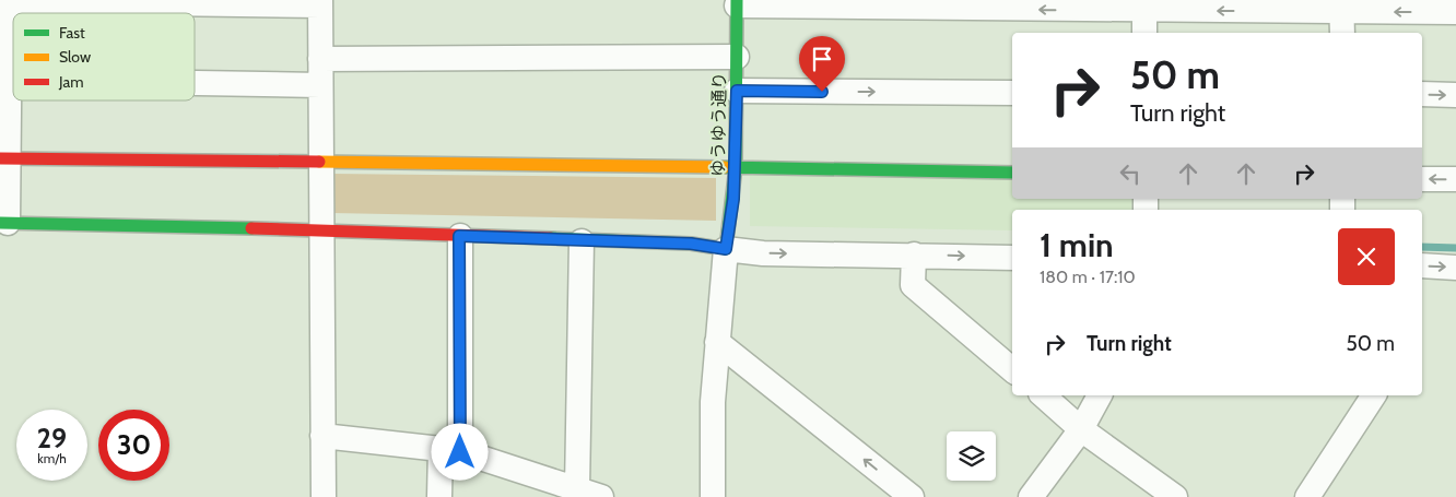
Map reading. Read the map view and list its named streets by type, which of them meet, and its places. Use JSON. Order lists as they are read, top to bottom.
{
  "streets": {
    "street": ["ゆうゆう通り"]
  },
  "legend": ["Fast", "Slow", "Jam"],
  "page": {
    "turn": ["50 m", "Turn right"],
    "heading": ["1 min", "180 m · 17:10"],
    "list": [
      {
        "name": "Turn right",
        "value": "50 m"
      }
    ],
    "speed": "29 km/h",
    "limit": "30"
  }
}
